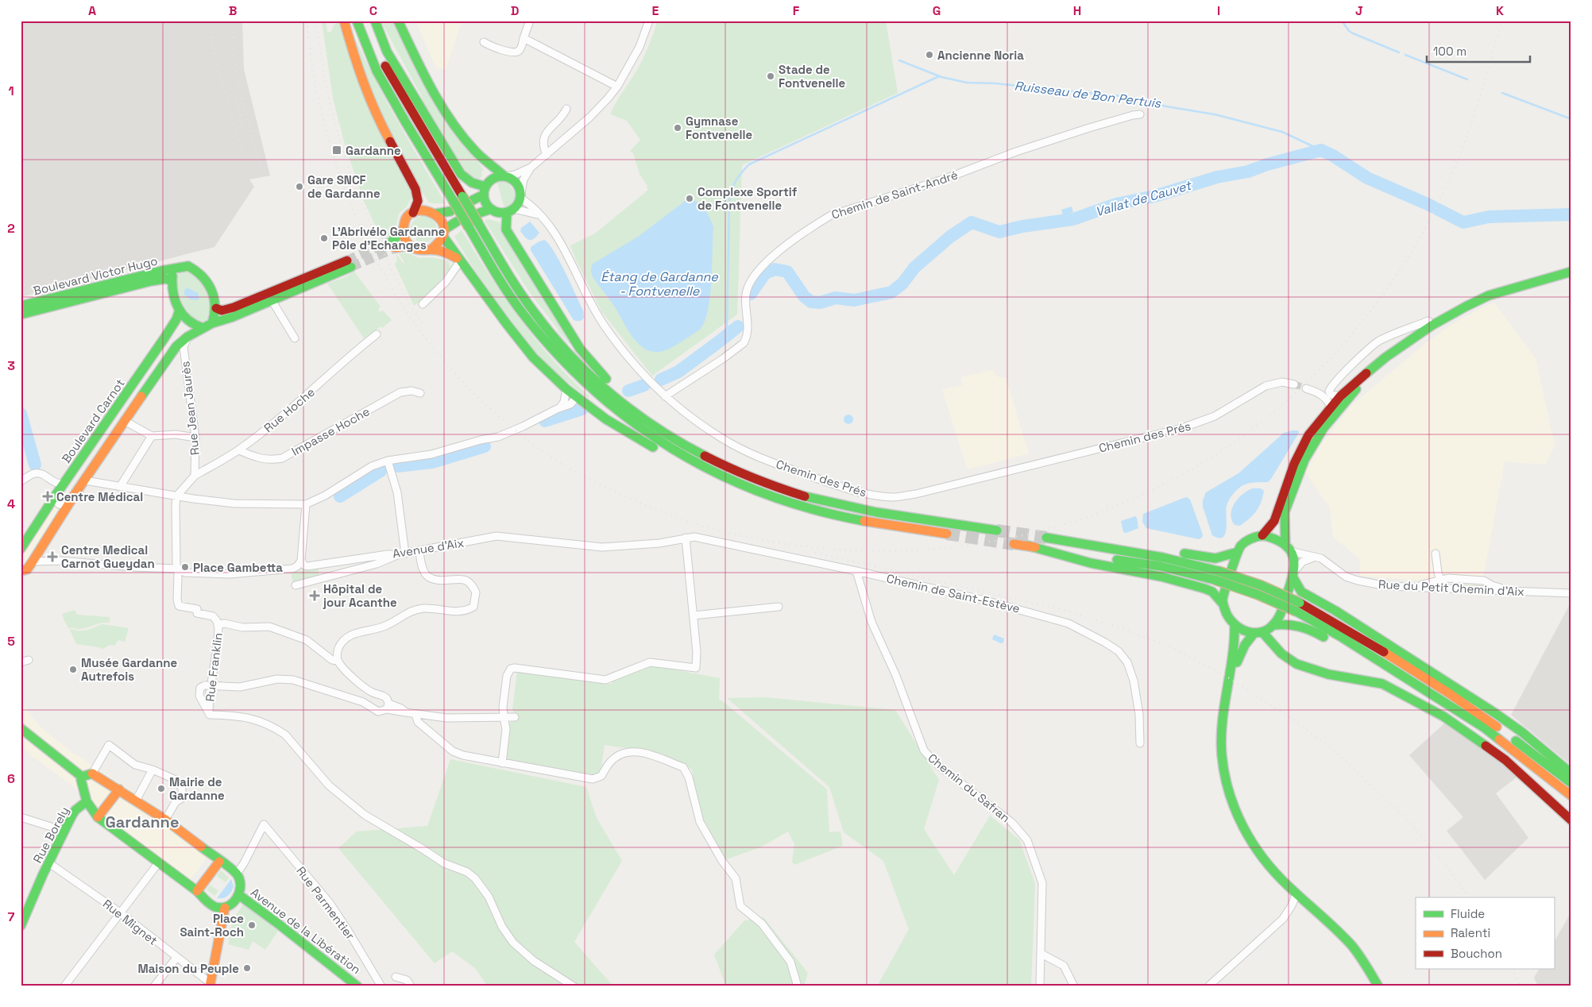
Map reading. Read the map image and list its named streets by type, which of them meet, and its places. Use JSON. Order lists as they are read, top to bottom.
{
  "streets": {
    "main road": [
      "Boulevard Victor Hugo",
      "Boulevard Carnot",
      "Rue Borely",
      "Avenue de la Libération"
    ],
    "street": [
      "Chemin de Saint-André",
      "Rue Jean Jaurès",
      "Rue Hoche",
      "Impasse Hoche",
      "Chemin des Prés",
      "Avenue d'Aix",
      "Rue du Petit Chemin d'Aix",
      "Chemin de Saint-Estève",
      "Rue Franklin",
      "Chemin du Safran",
      "Rue Parmentier",
      "Rue Mignet"
    ]
  },
  "crossings": [
    ["Chemin de Saint-André", "Chemin des Prés"],
    ["Boulevard Victor Hugo", "Boulevard Carnot"],
    ["Rue Jean Jaurès", "Rue Hoche"],
    ["Rue Hoche", "Impasse Hoche"],
    ["Avenue d'Aix", "Chemin de Saint-Estève"],
    ["Chemin de Saint-Estève", "Chemin du Safran"],
    ["Rue Borely", "Rue Mignet"],
    ["Rue Parmentier", "Avenue de la Libération"]
  ],
  "districts": ["Gardanne"],
  "water": ["Ruisseau de Bon Pertuis", "Vallat de Cauvet", "Étang de Gardanne - Fontvenelle"],
  "places": {
    "other": [
      "Ancienne Noria",
      "Stade de Fontvenelle",
      "Gymnase Fontvenelle",
      "Gare SNCF de Gardanne",
      "Complexe Sportif de Fontvenelle",
      "L'Abrivélo Gardanne Pôle d'Echanges",
      "Place Gambetta",
      "Musée Gardanne Autrefois",
      "Mairie de Gardanne",
      "Place Saint-Roch",
      "Maison du Peuple"
    ],
    "transit": ["Gardanne"],
    "health": ["Centre Médical", "Centre Medical Carnot Gueydan", "Hôpital de jour Acanthe"]
  },
  "legend": ["Fluide", "Ralenti", "Bouchon"],
  "scale_bar": "100 m",
  "grid": {
    "columns": [
      "A",
      "B",
      "C",
      "D",
      "E",
      "F",
      "G",
      "H",
      "I",
      "J",
      "K"
    ],
    "rows": [
      "1",
      "2",
      "3",
      "4",
      "5",
      "6",
      "7"
    ]
  }
}
